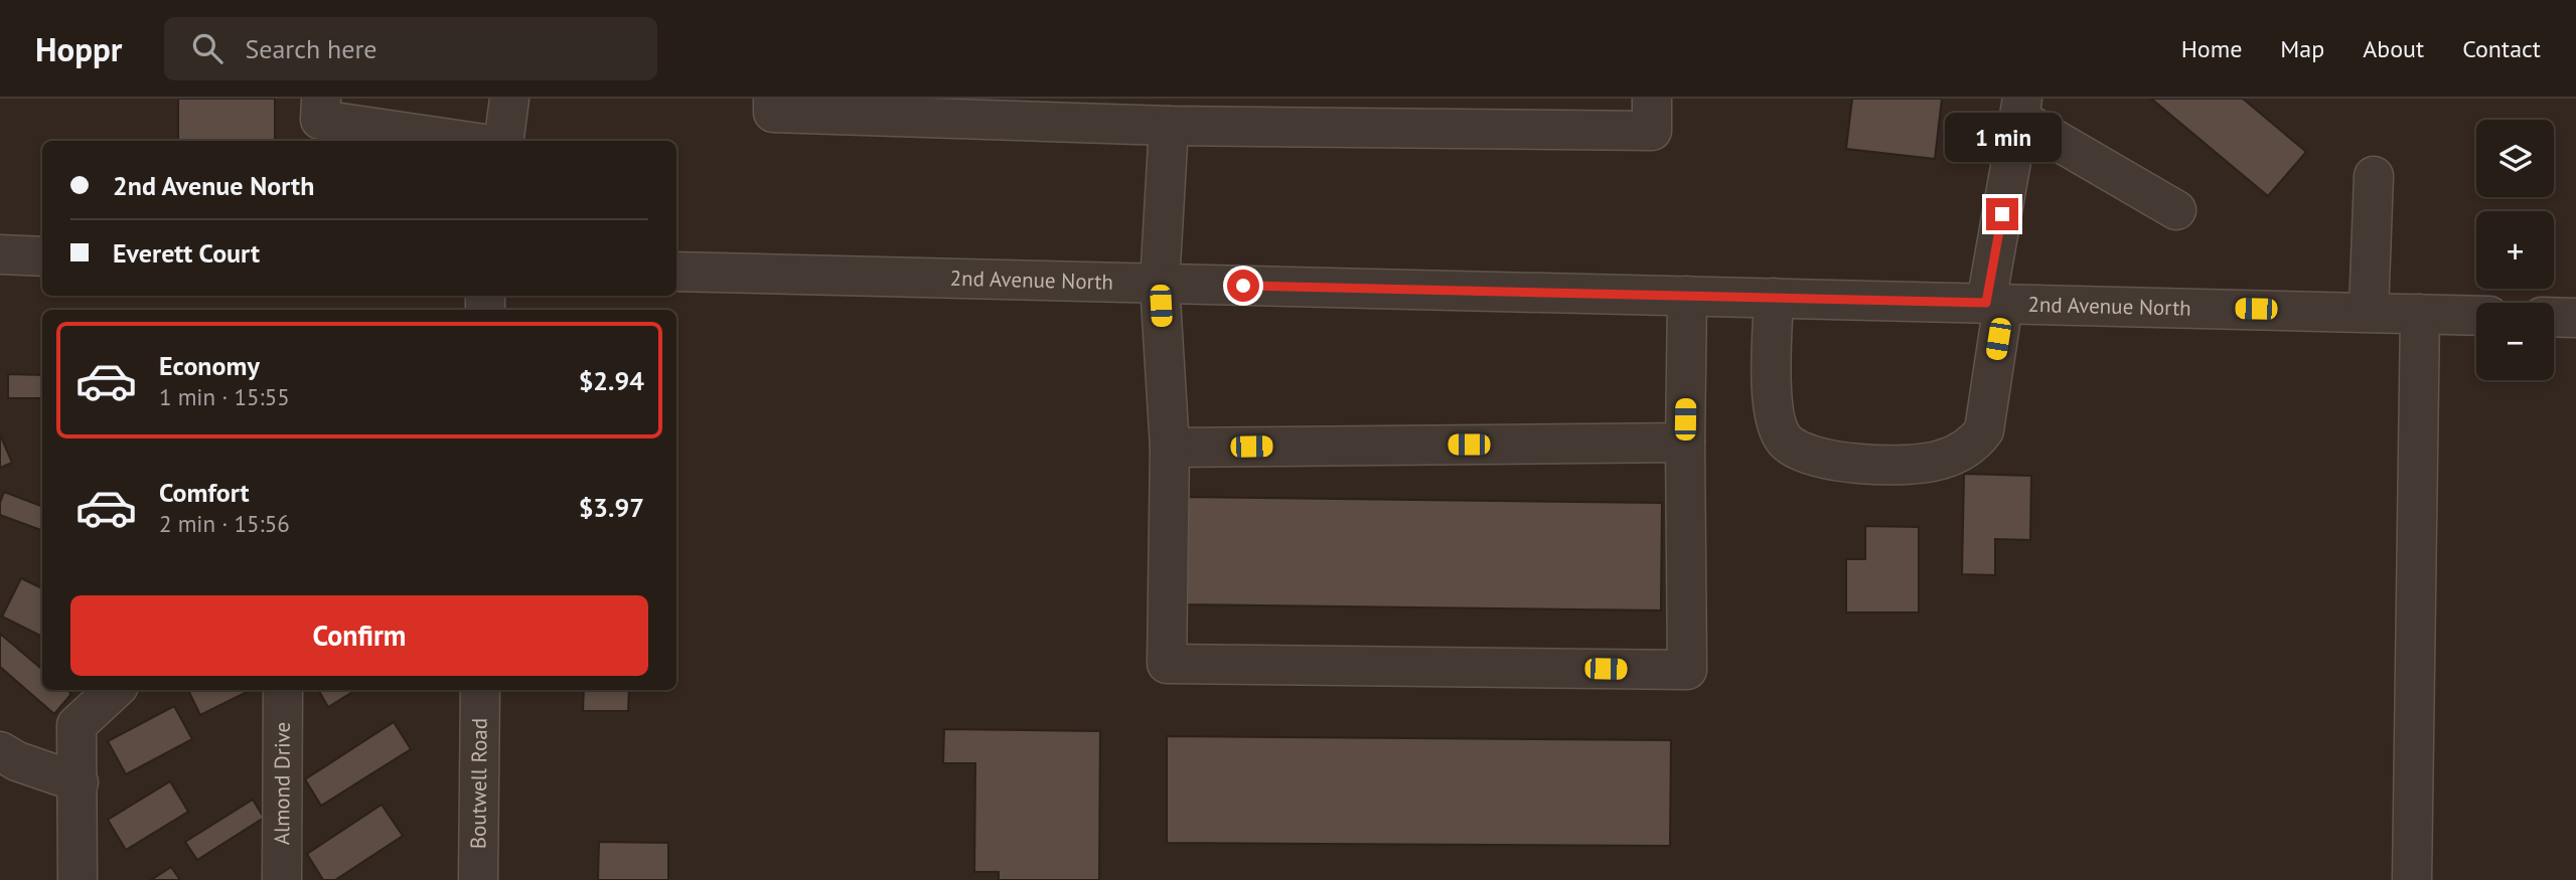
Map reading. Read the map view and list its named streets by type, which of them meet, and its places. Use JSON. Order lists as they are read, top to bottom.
{
  "streets": {
    "street": ["2nd Avenue North", "Almond Drive", "Boutwell Road"]
  },
  "page": {
    "header": "Hoppr",
    "search": "Search here",
    "nav": [
      "Home",
      "Map",
      "About",
      "Contact"
    ],
    "bubble": "1 min",
    "map_buttons": ["+", "−"],
    "banner": ["2nd Avenue North", "Everett Court"],
    "list": [
      {
        "name": "Economy",
        "note": "1 min · 15:55",
        "value": "$2.94"
      },
      {
        "name": "Comfort",
        "note": "2 min · 15:56",
        "value": "$3.97"
      }
    ],
    "buttons": "Confirm"
  }
}
